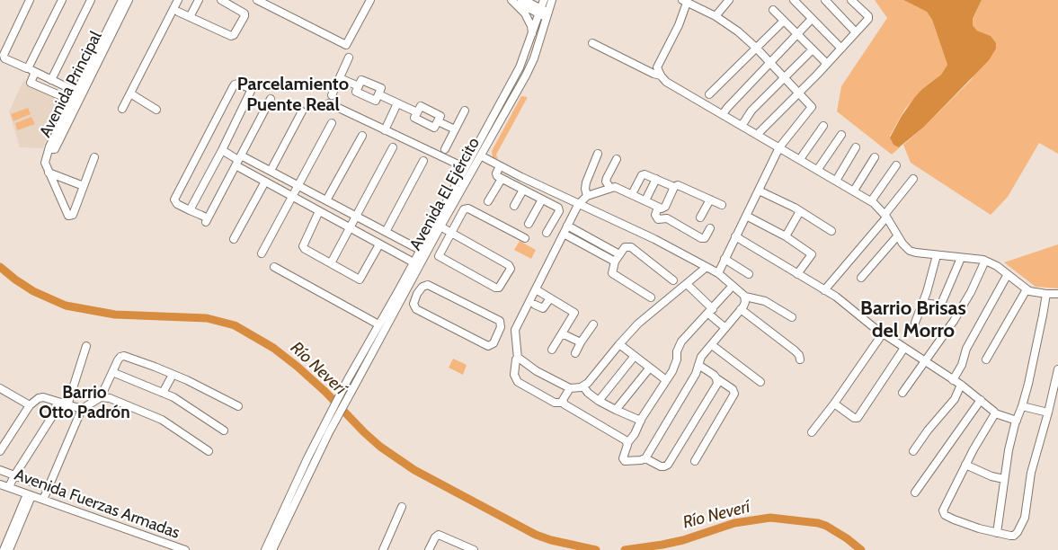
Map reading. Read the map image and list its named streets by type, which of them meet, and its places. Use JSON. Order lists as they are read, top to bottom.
{
  "streets": {
    "street": ["Avenida Principal", "Avenida El Ejército", "Avenida Fuerzas Armadas"]
  },
  "districts": ["Parcelamiento Puente Real", "Barrio Brisas del Morro", "Barrio Otto Padrón"],
  "water": ["Río Neverí"]
}
